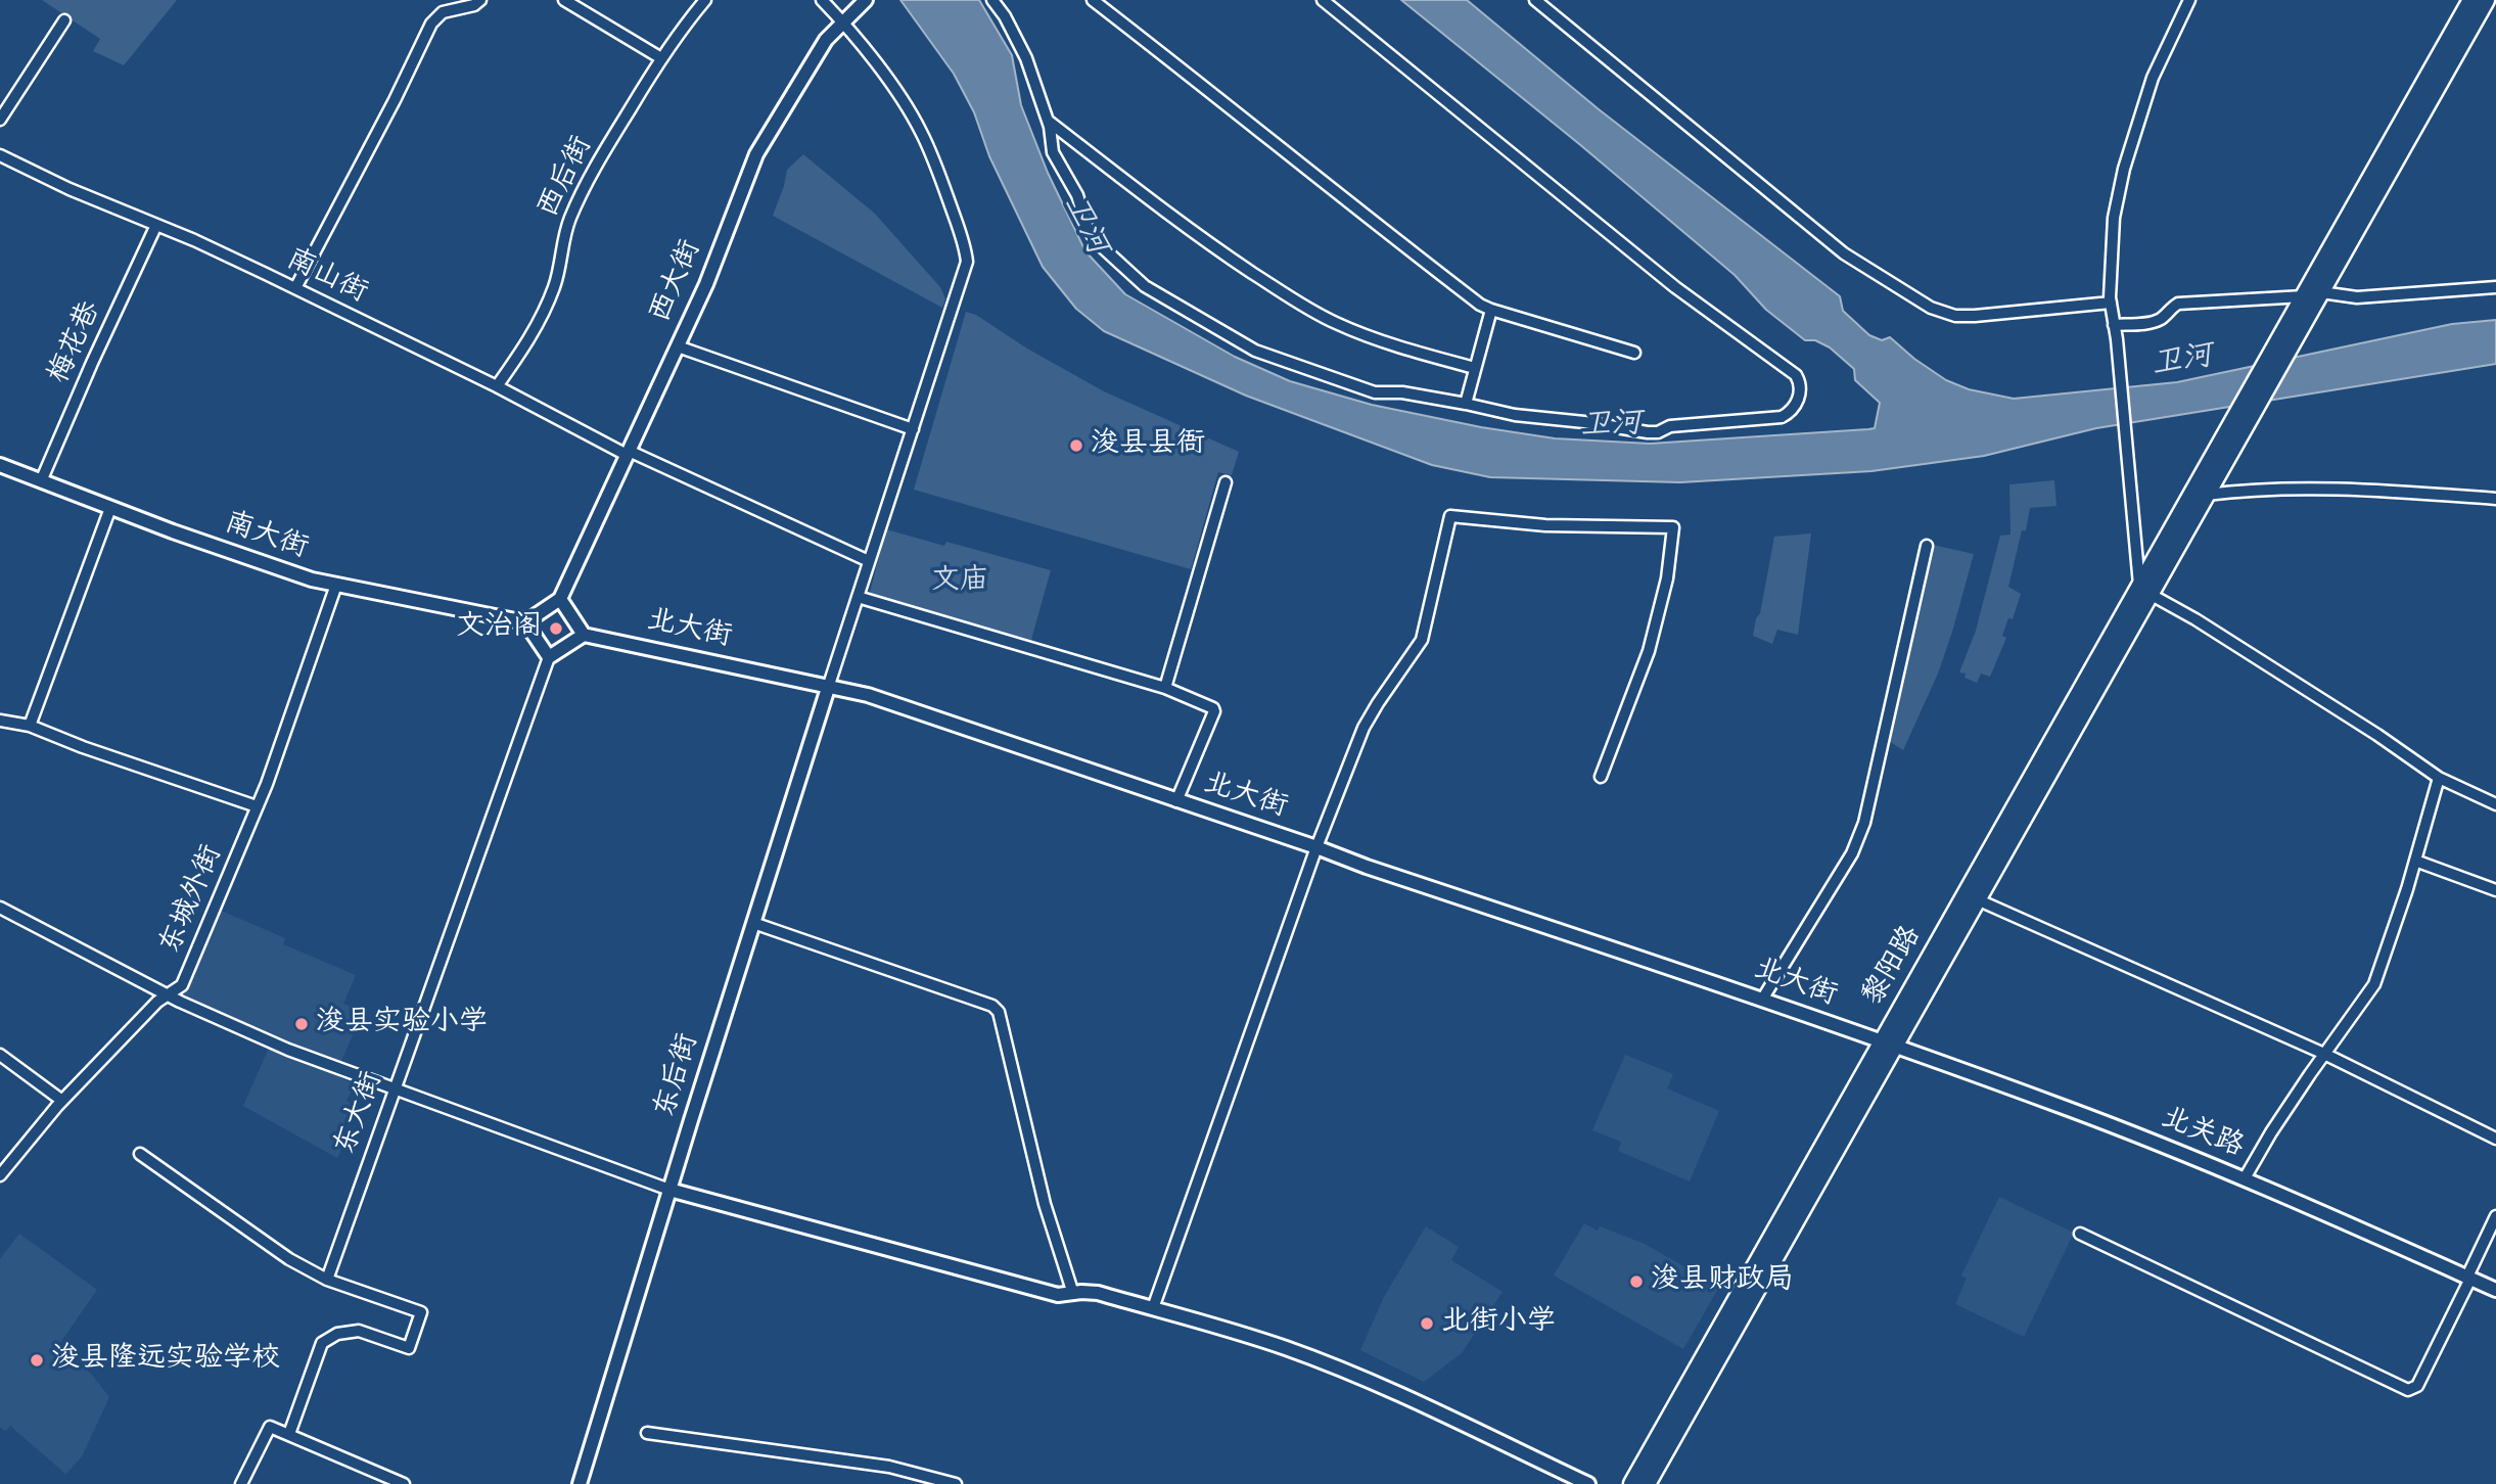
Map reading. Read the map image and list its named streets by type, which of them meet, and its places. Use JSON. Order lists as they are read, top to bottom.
{
  "streets": {
    "main road": ["黎阳路"],
    "street": [
      "西后街",
      "南山街",
      "西大街",
      "梅花巷",
      "南大街",
      "北大街",
      "东城外街",
      "东后街",
      "东大街",
      "北关路"
    ]
  },
  "crossings": [
    ["西后街", "南山街"],
    ["南山街", "西大街"],
    ["南山街", "梅花巷"],
    ["梅花巷", "南大街"],
    ["南大街", "东城外街"],
    ["北大街", "黎阳路"],
    ["北大街", "东后街"],
    ["北大街", "北关路"],
    ["黎阳路", "北关路"]
  ],
  "water": ["卫河"],
  "parks": ["文庙"],
  "places": [
    "浚县县衙",
    "文治阁",
    "浚县实验小学",
    "浚县财政局",
    "北街小学",
    "浚县隆远实验学校"
  ]
}
